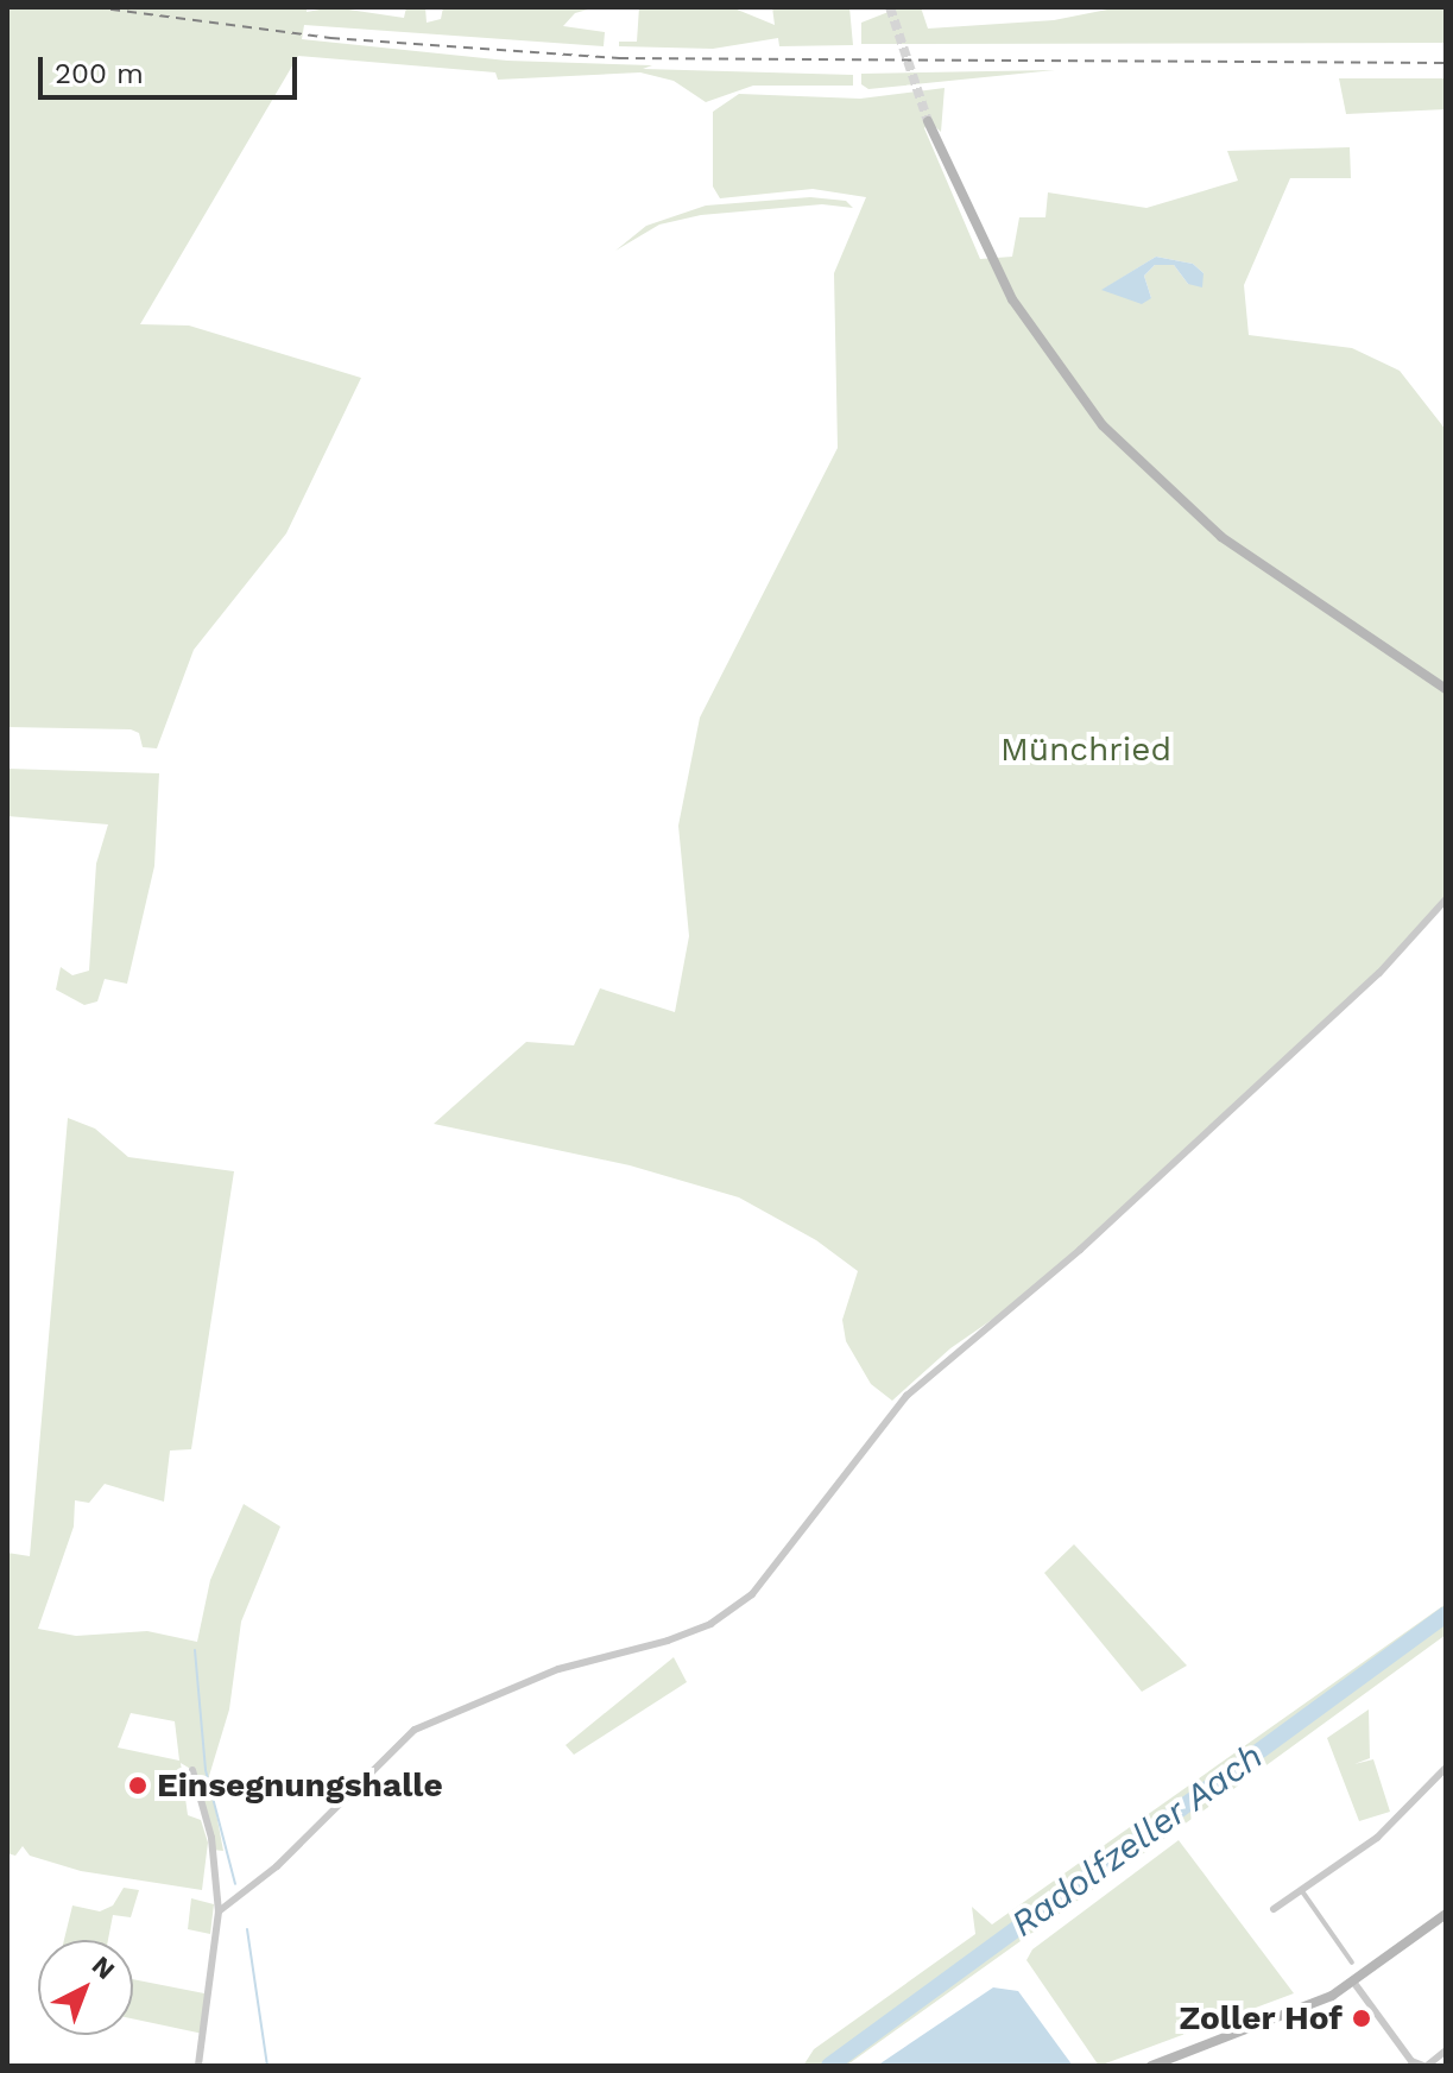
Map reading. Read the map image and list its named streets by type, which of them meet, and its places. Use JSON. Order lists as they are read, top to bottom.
{
  "water": ["Radolfzeller Aach"],
  "parks": ["Münchried"],
  "places": ["Einsegnungshalle", "Zoller Hof"],
  "scale_bar": "200 m",
  "north": "top right"
}
